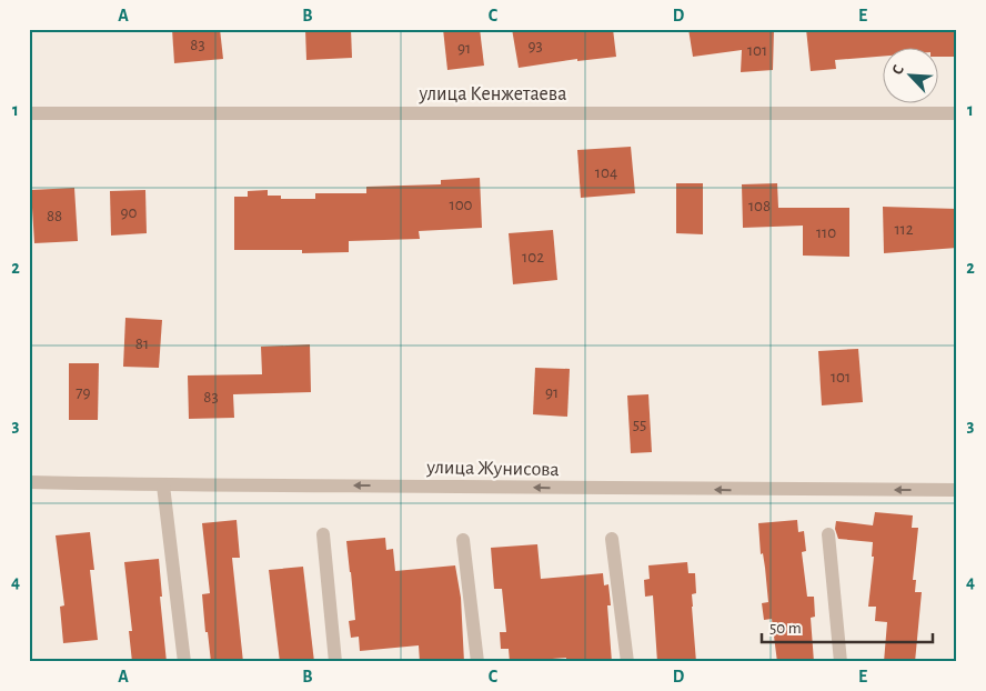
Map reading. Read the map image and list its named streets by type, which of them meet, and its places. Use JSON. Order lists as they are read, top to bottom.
{
  "streets": {
    "street": ["улица Кенжетаева", "улица Жунисова"]
  },
  "one_way": ["улица Жунисова"],
  "house_numbers": [
    "83",
    "93",
    "91",
    "101",
    "104",
    "100",
    "108",
    "90",
    "88",
    "112",
    "110",
    "102",
    "81",
    "101",
    "79",
    "91",
    "83",
    "55"
  ],
  "scale_bar": "50 m",
  "north": "top left",
  "grid": {
    "columns": [
      "A",
      "B",
      "C",
      "D",
      "E"
    ],
    "rows": [
      "1",
      "2",
      "3",
      "4"
    ]
  }
}
